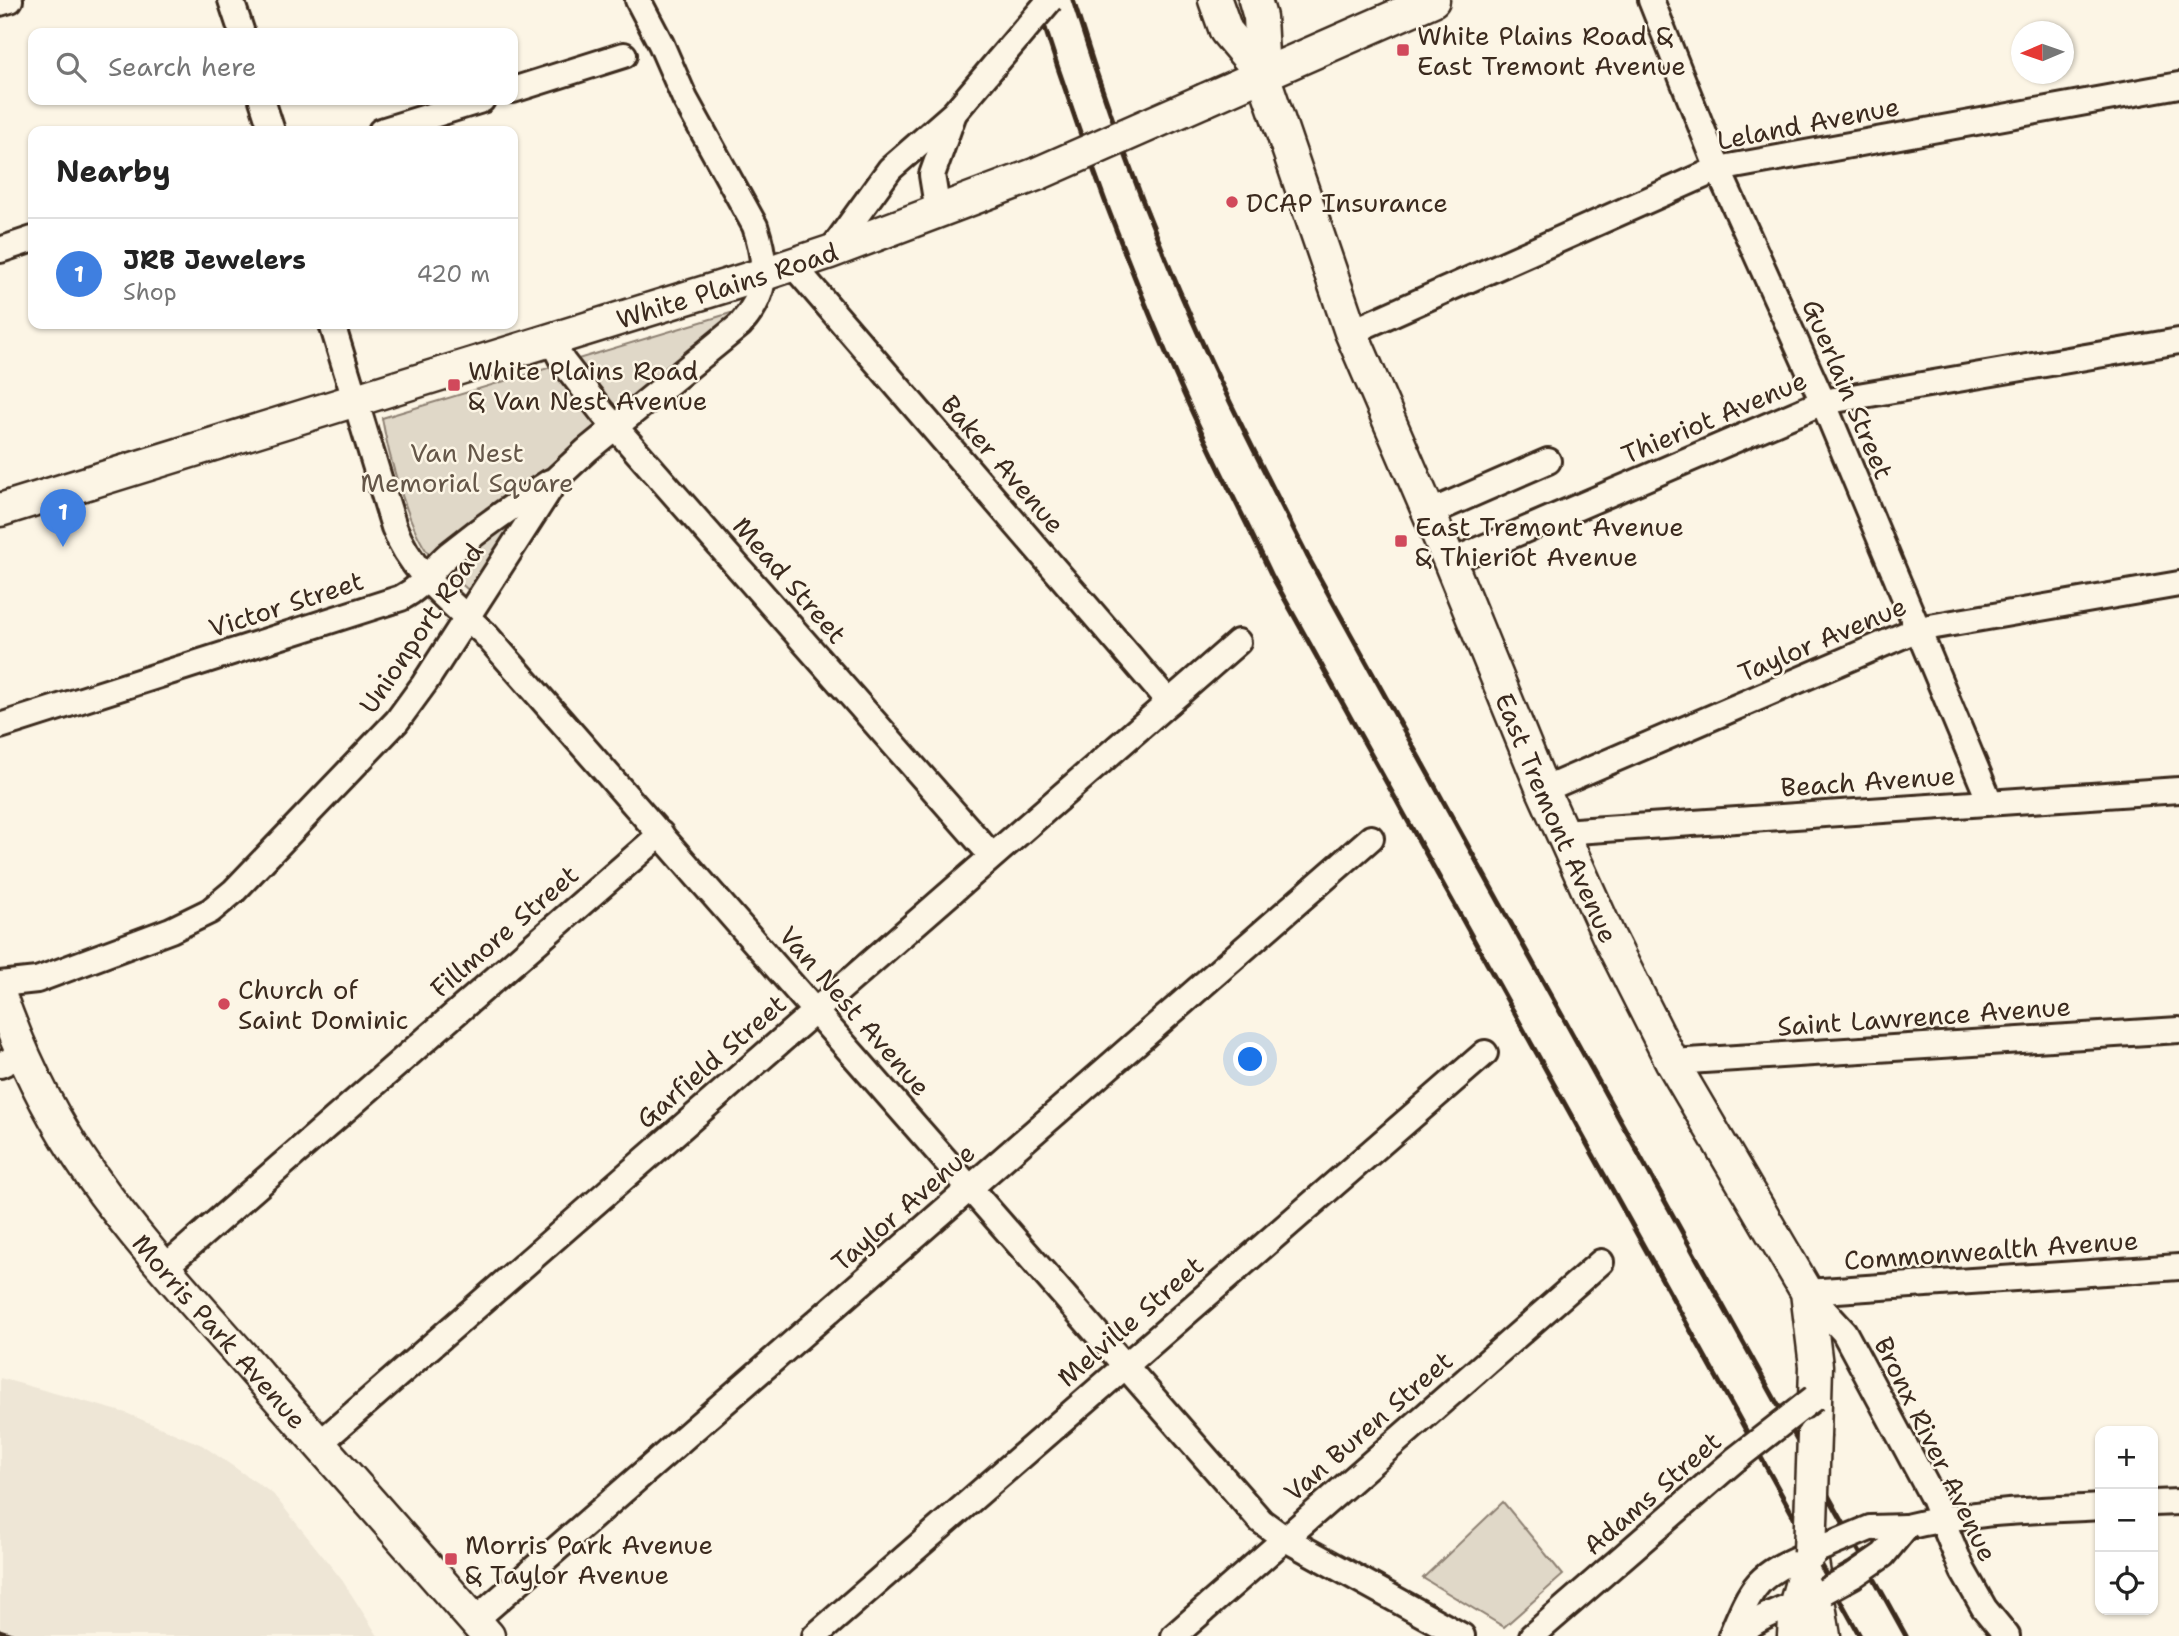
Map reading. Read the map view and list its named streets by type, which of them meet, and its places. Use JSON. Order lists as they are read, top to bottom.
{
  "streets": {
    "main road": ["White Plains Road", "East Tremont Avenue", "Morris Park Avenue"],
    "street": [
      "Leland Avenue",
      "Guerlain Street",
      "Thieriot Avenue",
      "Baker Avenue",
      "Mead Street",
      "Victor Street",
      "Unionport Road",
      "Taylor Avenue",
      "Beach Avenue",
      "Fillmore Street",
      "Van Nest Avenue",
      "Saint Lawrence Avenue",
      "Garfield Street",
      "Commonwealth Avenue",
      "Melville Street",
      "Van Buren Street",
      "Bronx River Avenue",
      "Adams Street"
    ]
  },
  "crossings": [
    ["Leland Avenue", "Guerlain Street"],
    ["Leland Avenue", "East Tremont Avenue"],
    ["White Plains Road", "Baker Avenue"],
    ["White Plains Road", "Mead Street"],
    ["White Plains Road", "Unionport Road"],
    ["White Plains Road", "East Tremont Avenue"],
    ["White Plains Road", "Van Nest Avenue"],
    ["Guerlain Street", "Thieriot Avenue"],
    ["Guerlain Street", "Taylor Avenue"],
    ["Guerlain Street", "Beach Avenue"],
    ["Thieriot Avenue", "East Tremont Avenue"],
    ["Baker Avenue", "Unionport Road"],
    ["Baker Avenue", "Garfield Street"],
    ["Mead Street", "Unionport Road"],
    ["Mead Street", "Garfield Street"],
    ["Victor Street", "Unionport Road"],
    ["Victor Street", "Van Nest Avenue"],
    ["Unionport Road", "Van Nest Avenue"],
    ["Taylor Avenue", "East Tremont Avenue"],
    ["Taylor Avenue", "Van Nest Avenue"],
    ["Taylor Avenue", "Morris Park Avenue"],
    ["Beach Avenue", "East Tremont Avenue"],
    ["East Tremont Avenue", "Saint Lawrence Avenue"],
    ["East Tremont Avenue", "Commonwealth Avenue"],
    ["East Tremont Avenue", "Bronx River Avenue"],
    ["East Tremont Avenue", "Adams Street"],
    ["Fillmore Street", "Van Nest Avenue"],
    ["Fillmore Street", "Morris Park Avenue"],
    ["Van Nest Avenue", "Garfield Street"],
    ["Van Nest Avenue", "Melville Street"],
    ["Van Nest Avenue", "Van Buren Street"],
    ["Garfield Street", "Morris Park Avenue"],
    ["Commonwealth Avenue", "Bronx River Avenue"]
  ],
  "parks": ["Van Nest Memorial Square"],
  "places": {
    "transit": [
      "White Plains Road & East Tremont Avenue",
      "White Plains Road & Van Nest Avenue",
      "East Tremont Avenue & Thieriot Avenue",
      "Morris Park Avenue & Taylor Avenue"
    ],
    "other": ["DCAP Insurance", "Church of Saint Dominic"]
  },
  "north": "left",
  "page": {
    "search": "Search here",
    "heading": "Nearby",
    "list": [
      {
        "mark": "1",
        "name": "JRB Jewelers",
        "note": "Shop",
        "value": "420 m"
      }
    ],
    "pins": "1",
    "map_buttons": ["+", "−"]
  }
}
